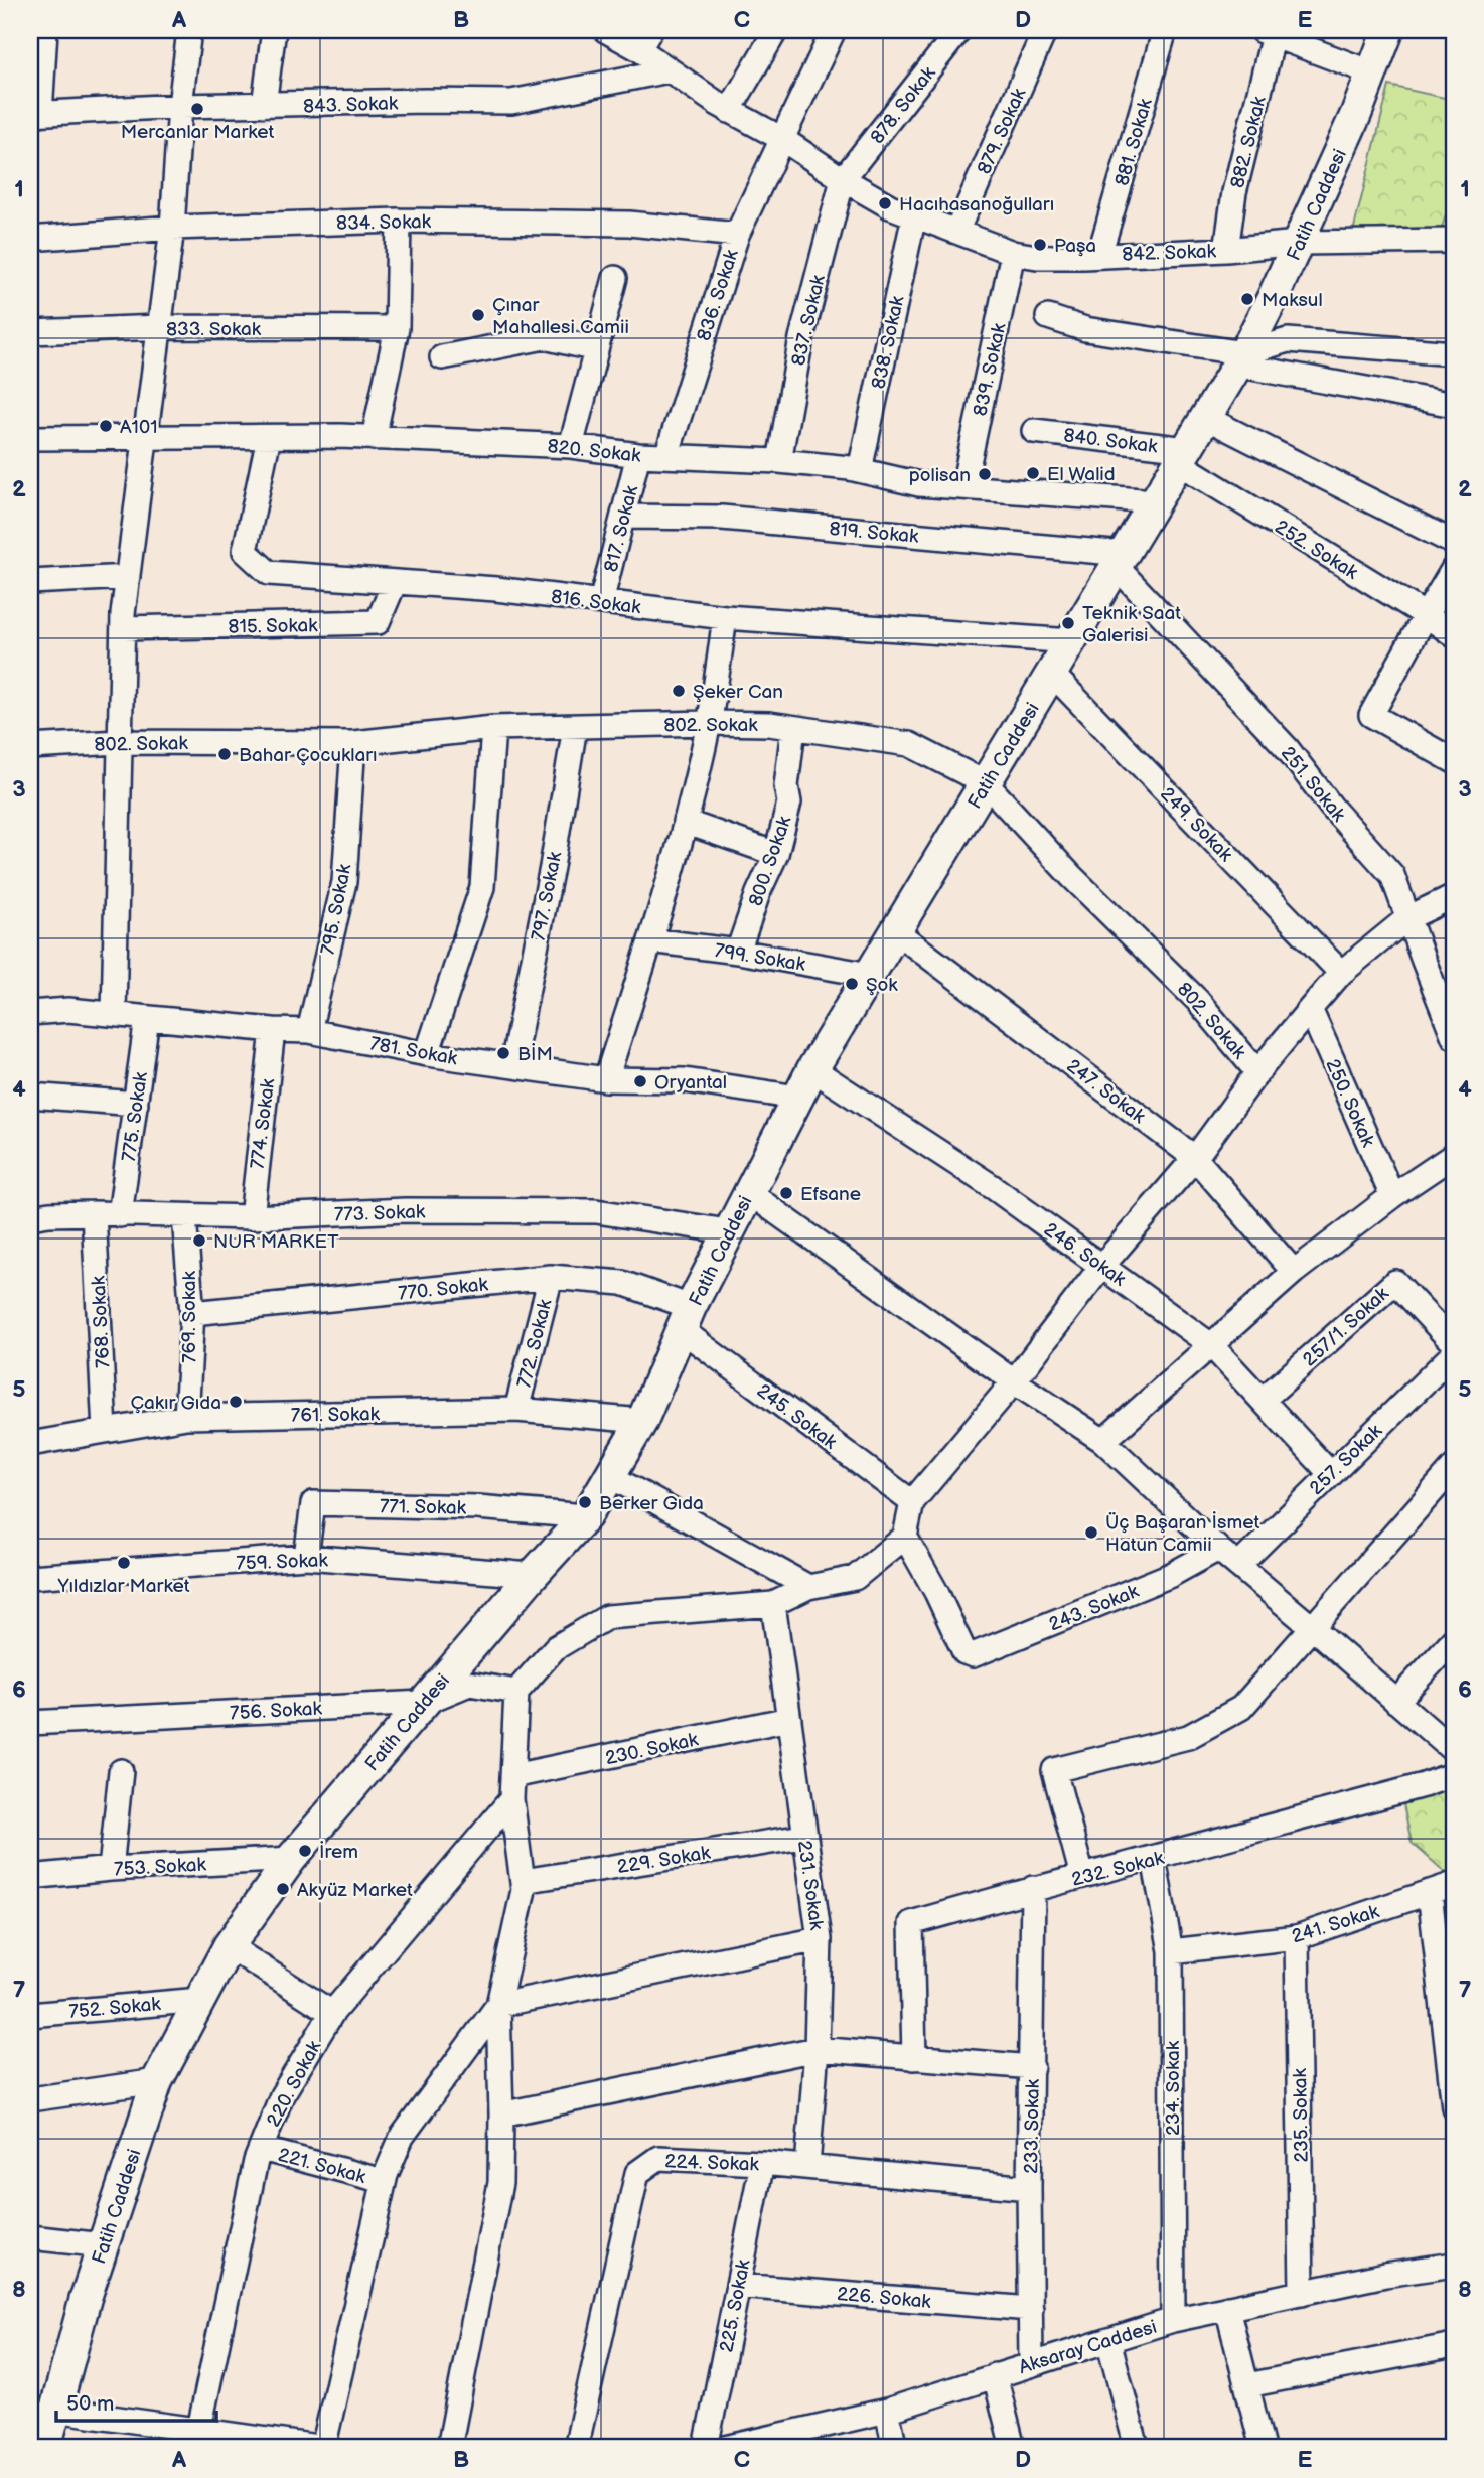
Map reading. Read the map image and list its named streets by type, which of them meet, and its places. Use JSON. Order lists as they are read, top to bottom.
{
  "streets": {
    "main road": ["Fatih Caddesi"],
    "street": [
      "843. Sokak",
      "878. Sokak",
      "879. Sokak",
      "881. Sokak",
      "882. Sokak",
      "834. Sokak",
      "842. Sokak",
      "836. Sokak",
      "837. Sokak",
      "833. Sokak",
      "838. Sokak",
      "839. Sokak",
      "840. Sokak",
      "820. Sokak",
      "817. Sokak",
      "819. Sokak",
      "252. Sokak",
      "816. Sokak",
      "815. Sokak",
      "802. Sokak",
      "251. Sokak",
      "249. Sokak",
      "800. Sokak",
      "797. Sokak",
      "795. Sokak",
      "799. Sokak",
      "781. Sokak",
      "247. Sokak",
      "250. Sokak",
      "775. Sokak",
      "774. Sokak",
      "773. Sokak",
      "246. Sokak",
      "770. Sokak",
      "769. Sokak",
      "768. Sokak",
      "257/1. Sokak",
      "772. Sokak",
      "761. Sokak",
      "245. Sokak",
      "257. Sokak",
      "771. Sokak",
      "759. Sokak",
      "243. Sokak",
      "756. Sokak",
      "230. Sokak",
      "229. Sokak",
      "753. Sokak",
      "232. Sokak",
      "231. Sokak",
      "241. Sokak",
      "752. Sokak",
      "220. Sokak",
      "234. Sokak",
      "235. Sokak",
      "233. Sokak",
      "224. Sokak",
      "221. Sokak",
      "226. Sokak",
      "225. Sokak",
      "Aksaray Caddesi"
    ]
  },
  "crossings": [
    ["843. Sokak", "842. Sokak"],
    ["878. Sokak", "842. Sokak"],
    ["878. Sokak", "837. Sokak"],
    ["879. Sokak", "842. Sokak"],
    ["881. Sokak", "842. Sokak"],
    ["882. Sokak", "842. Sokak"],
    ["Fatih Caddesi", "842. Sokak"],
    ["Fatih Caddesi", "840. Sokak"],
    ["Fatih Caddesi", "820. Sokak"],
    ["Fatih Caddesi", "819. Sokak"],
    ["Fatih Caddesi", "252. Sokak"],
    ["Fatih Caddesi", "816. Sokak"],
    ["Fatih Caddesi", "802. Sokak"],
    ["Fatih Caddesi", "251. Sokak"],
    ["Fatih Caddesi", "249. Sokak"],
    ["Fatih Caddesi", "799. Sokak"],
    ["Fatih Caddesi", "781. Sokak"],
    ["Fatih Caddesi", "247. Sokak"],
    ["Fatih Caddesi", "773. Sokak"],
    ["Fatih Caddesi", "246. Sokak"],
    ["Fatih Caddesi", "770. Sokak"],
    ["Fatih Caddesi", "761. Sokak"],
    ["Fatih Caddesi", "245. Sokak"],
    ["Fatih Caddesi", "771. Sokak"],
    ["Fatih Caddesi", "759. Sokak"],
    ["Fatih Caddesi", "756. Sokak"],
    ["Fatih Caddesi", "753. Sokak"],
    ["Fatih Caddesi", "752. Sokak"],
    ["834. Sokak", "836. Sokak"],
    ["842. Sokak", "836. Sokak"],
    ["842. Sokak", "837. Sokak"],
    ["842. Sokak", "838. Sokak"],
    ["842. Sokak", "839. Sokak"],
    ["836. Sokak", "820. Sokak"],
    ["837. Sokak", "820. Sokak"],
    ["838. Sokak", "820. Sokak"],
    ["839. Sokak", "820. Sokak"],
    ["840. Sokak", "252. Sokak"],
    ["820. Sokak", "817. Sokak"],
    ["820. Sokak", "816. Sokak"],
    ["817. Sokak", "819. Sokak"],
    ["817. Sokak", "816. Sokak"],
    ["819. Sokak", "251. Sokak"],
    ["816. Sokak", "815. Sokak"],
    ["802. Sokak", "800. Sokak"],
    ["802. Sokak", "797. Sokak"],
    ["802. Sokak", "795. Sokak"],
    ["800. Sokak", "799. Sokak"],
    ["797. Sokak", "781. Sokak"],
    ["795. Sokak", "781. Sokak"],
    ["781. Sokak", "775. Sokak"],
    ["781. Sokak", "774. Sokak"],
    ["775. Sokak", "773. Sokak"],
    ["774. Sokak", "773. Sokak"],
    ["773. Sokak", "769. Sokak"],
    ["773. Sokak", "768. Sokak"],
    ["246. Sokak", "257/1. Sokak"],
    ["246. Sokak", "257. Sokak"],
    ["770. Sokak", "769. Sokak"],
    ["770. Sokak", "772. Sokak"],
    ["770. Sokak", "245. Sokak"],
    ["769. Sokak", "761. Sokak"],
    ["768. Sokak", "761. Sokak"],
    ["772. Sokak", "761. Sokak"],
    ["771. Sokak", "759. Sokak"],
    ["230. Sokak", "231. Sokak"],
    ["229. Sokak", "231. Sokak"],
    ["232. Sokak", "234. Sokak"],
    ["232. Sokak", "233. Sokak"],
    ["231. Sokak", "224. Sokak"],
    ["241. Sokak", "234. Sokak"],
    ["241. Sokak", "235. Sokak"],
    ["220. Sokak", "221. Sokak"],
    ["234. Sokak", "Aksaray Caddesi"],
    ["235. Sokak", "Aksaray Caddesi"],
    ["233. Sokak", "224. Sokak"],
    ["233. Sokak", "226. Sokak"],
    ["233. Sokak", "Aksaray Caddesi"],
    ["224. Sokak", "225. Sokak"],
    ["226. Sokak", "225. Sokak"]
  ],
  "places": [
    "Mercanlar Market",
    "Hacıhasanoğulları",
    "Paşa",
    "Maksul",
    "Çınar Mahallesi Camii",
    "A101",
    "El Walid",
    "polisan",
    "Teknik Saat Galerisi",
    "Şeker Can",
    "Bahar Çocukları",
    "Şok",
    "BİM",
    "Oryantal",
    "Efsane",
    "NUR MARKET",
    "Çakır Gıda",
    "Berker Gıda",
    "Üç Başaran İsmet Hatun Camii",
    "Yıldızlar Market",
    "İrem",
    "Akyüz Market"
  ],
  "scale_bar": "50 m",
  "grid": {
    "columns": [
      "A",
      "B",
      "C",
      "D",
      "E"
    ],
    "rows": [
      "1",
      "2",
      "3",
      "4",
      "5",
      "6",
      "7",
      "8"
    ]
  }
}
